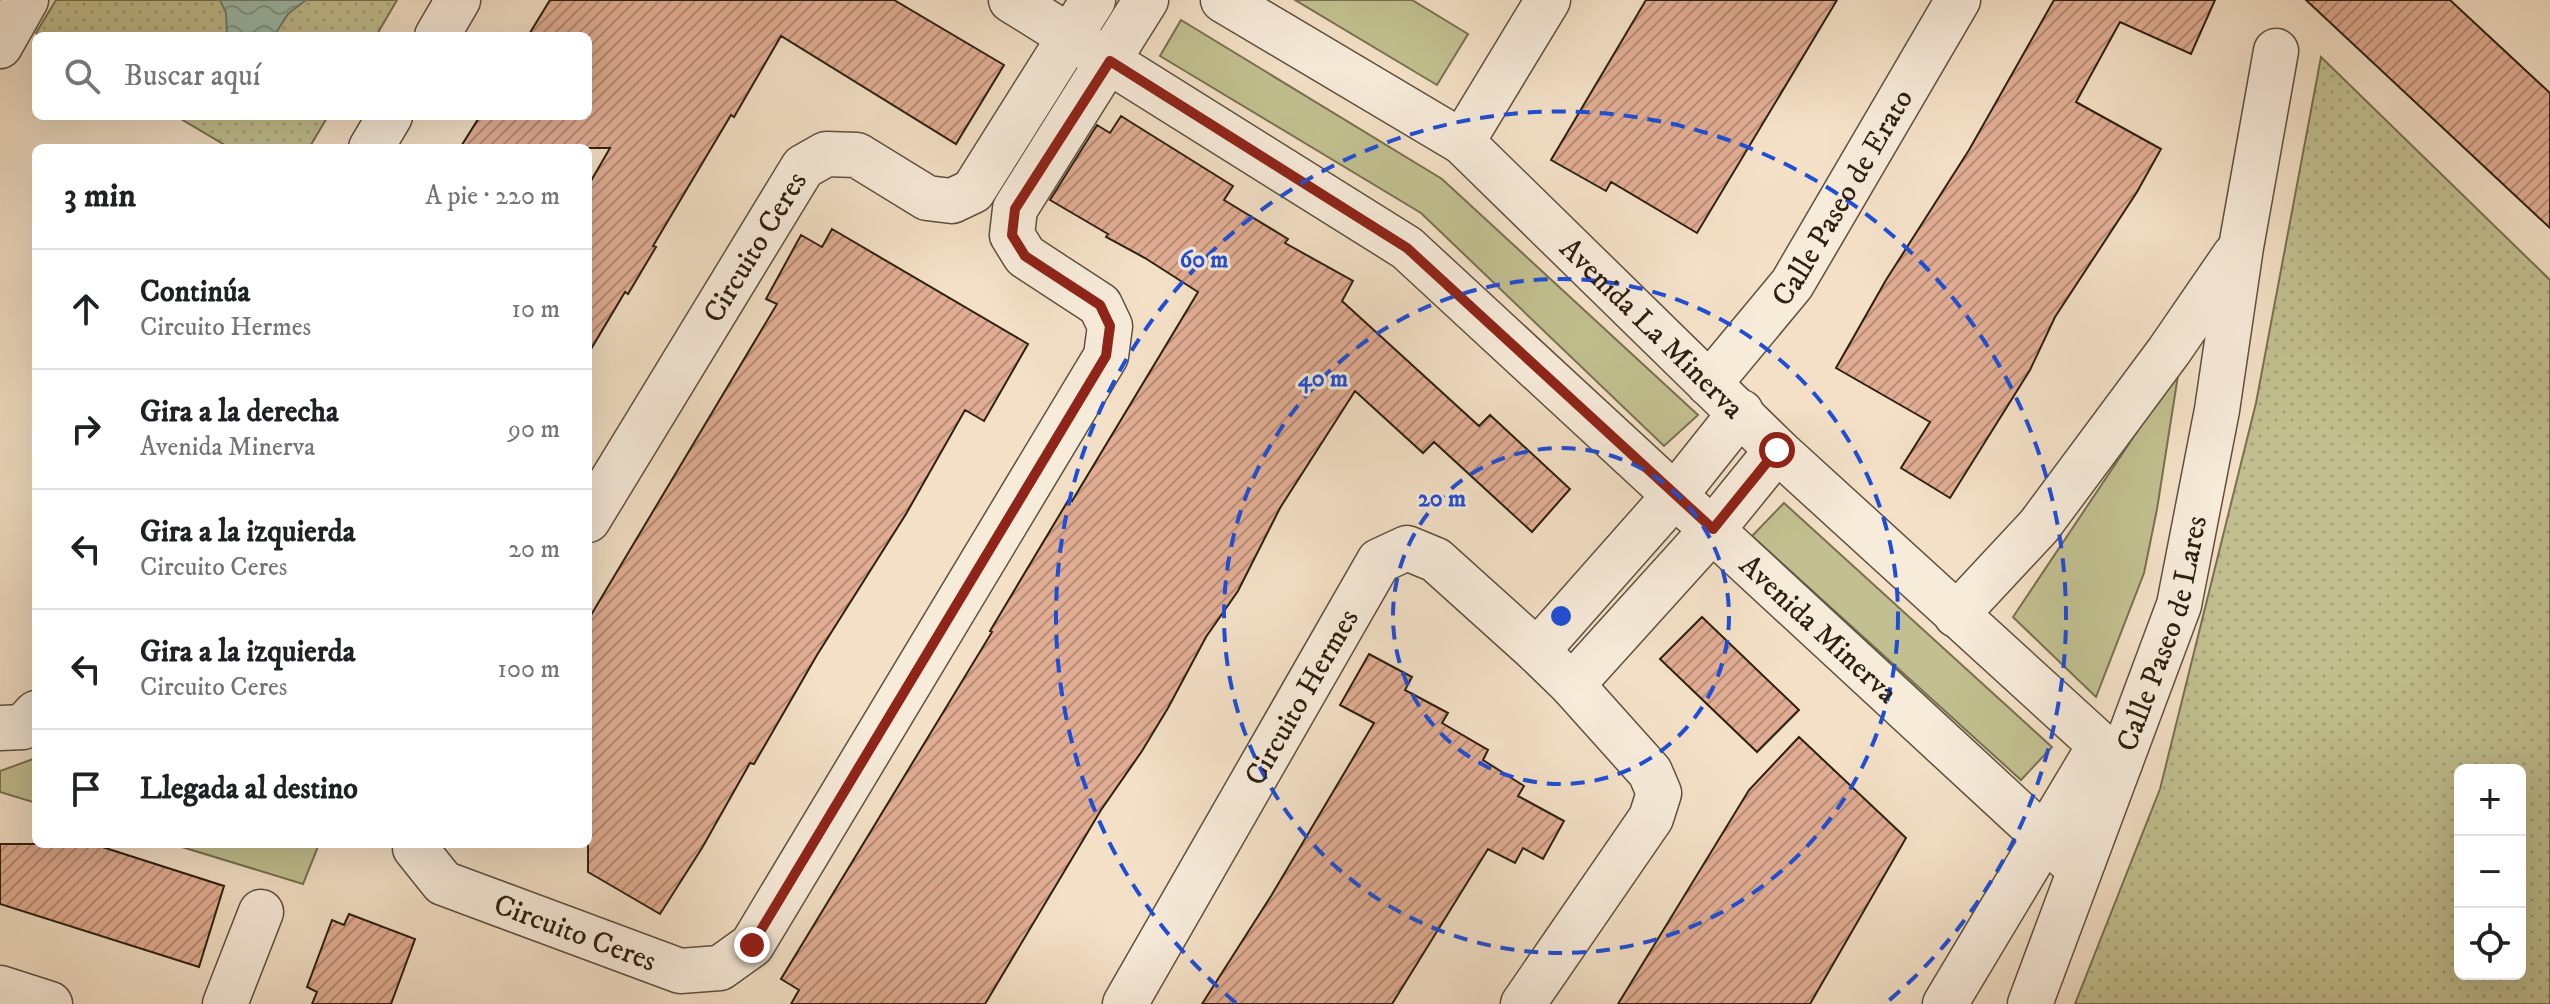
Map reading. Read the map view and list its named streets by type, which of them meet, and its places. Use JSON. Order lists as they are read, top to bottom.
{
  "streets": {
    "street": [
      "Calle Paseo de Erato",
      "Circuito Ceres",
      "Avenida La Minerva",
      "Avenida Minerva",
      "Calle Paseo de Lares",
      "Circuito Hermes"
    ]
  },
  "crossings": [
    ["Calle Paseo de Erato", "Avenida La Minerva"],
    ["Circuito Ceres", "Avenida Minerva"],
    ["Avenida La Minerva", "Calle Paseo de Lares"],
    ["Avenida Minerva", "Calle Paseo de Lares"]
  ],
  "page": {
    "search": "Buscar aquí",
    "heading": ["3 min", "A pie · 220 m"],
    "list": [
      ["Continúa", "Circuito Hermes", "10 m"],
      ["Gira a la derecha", "Avenida Minerva", "90 m"],
      ["Gira a la izquierda", "Circuito Ceres", "20 m"],
      ["Gira a la izquierda", "Circuito Ceres", "100 m"],
      "Llegada al destino"
    ],
    "map_buttons": ["+", "−"]
  },
  "rings": ["60 m", "40 m", "20 m"]
}
